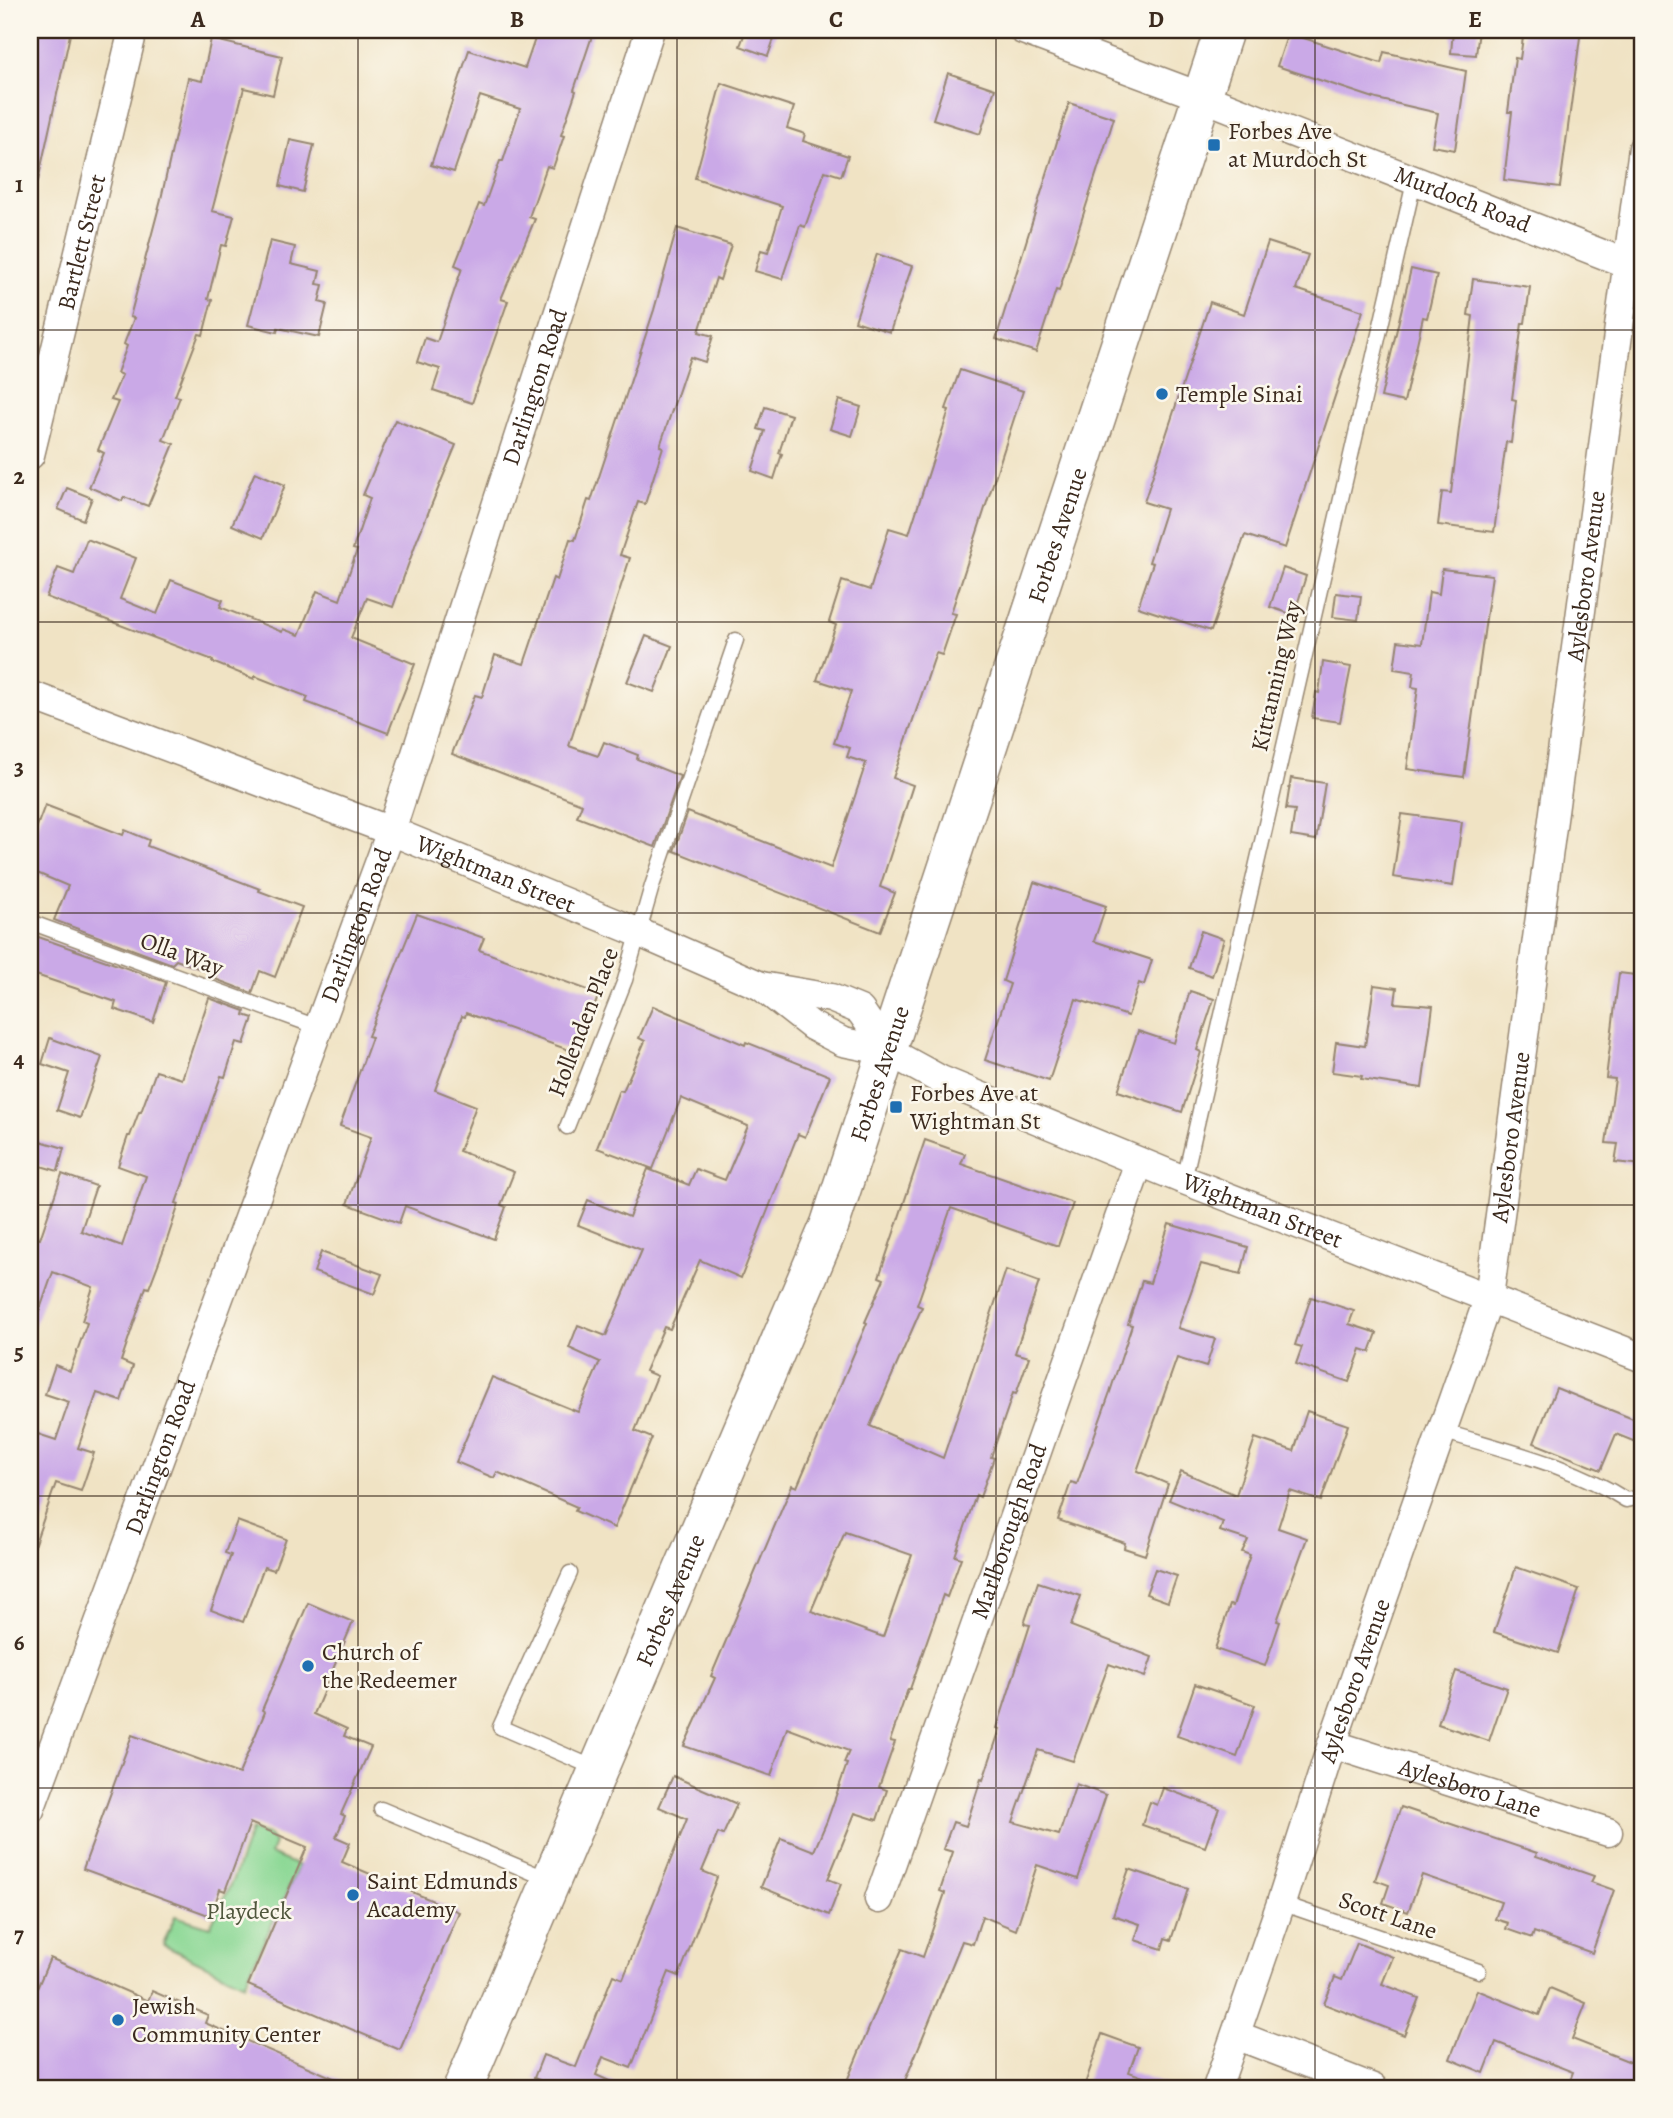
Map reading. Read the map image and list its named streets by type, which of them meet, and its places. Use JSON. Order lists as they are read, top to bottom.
{
  "streets": {
    "main road": ["Forbes Avenue"],
    "street": [
      "Murdoch Road",
      "Bartlett Street",
      "Darlington Road",
      "Aylesboro Avenue",
      "Wightman Street",
      "Marlborough Road",
      "Aylesboro Lane"
    ],
    "lane": [
      "Kittanning Way",
      "Olla Way",
      "Hollenden Place",
      "Scott Lane"
    ]
  },
  "crossings": [
    ["Murdoch Road", "Forbes Avenue"],
    ["Murdoch Road", "Aylesboro Avenue"],
    ["Murdoch Road", "Kittanning Way"],
    ["Darlington Road", "Wightman Street"],
    ["Darlington Road", "Olla Way"],
    ["Forbes Avenue", "Wightman Street"],
    ["Aylesboro Avenue", "Wightman Street"],
    ["Aylesboro Avenue", "Aylesboro Lane"],
    ["Aylesboro Avenue", "Scott Lane"],
    ["Kittanning Way", "Wightman Street"],
    ["Wightman Street", "Hollenden Place"],
    ["Wightman Street", "Marlborough Road"]
  ],
  "parks": ["Playdeck"],
  "places": {
    "transit": ["Forbes Ave at Murdoch St", "Forbes Ave at Wightman St"],
    "other": [
      "Temple Sinai",
      "Church of the Redeemer",
      "Saint Edmunds Academy",
      "Jewish Community Center"
    ]
  },
  "grid": {
    "columns": [
      "A",
      "B",
      "C",
      "D",
      "E"
    ],
    "rows": [
      "1",
      "2",
      "3",
      "4",
      "5",
      "6",
      "7"
    ]
  }
}
